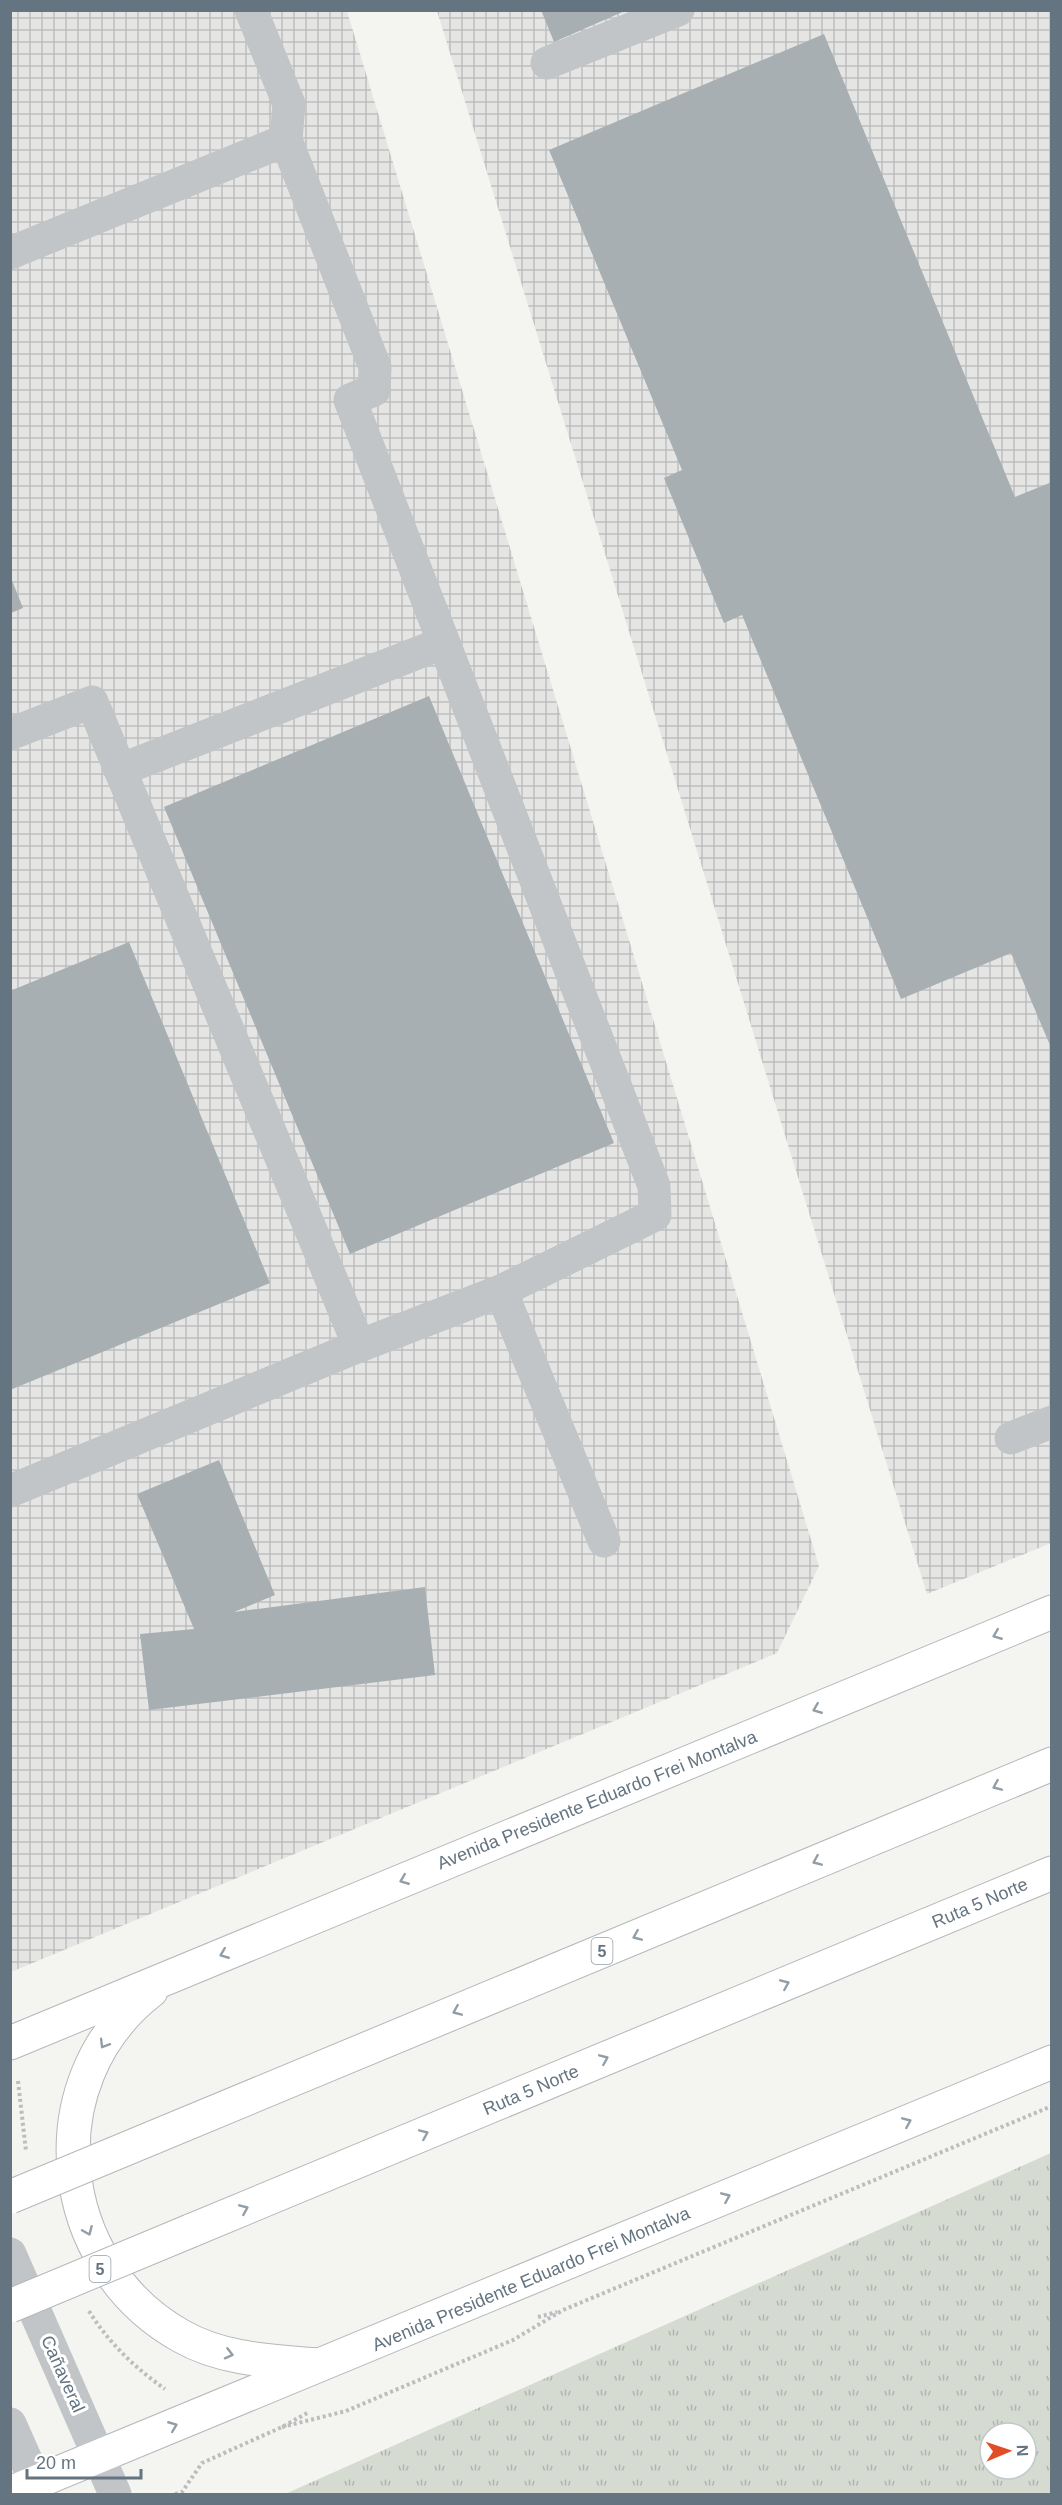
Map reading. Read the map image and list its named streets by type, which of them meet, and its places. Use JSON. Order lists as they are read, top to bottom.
{
  "streets": {
    "main road": ["Avenida Presidente Eduardo Frei Montalva", "Ruta 5 Norte", "5"],
    "street": ["Cañaveral"]
  },
  "crossings": [
    ["Avenida Presidente Eduardo Frei Montalva", "Cañaveral"]
  ],
  "scale_bar": "20 m",
  "north": "right"
}
